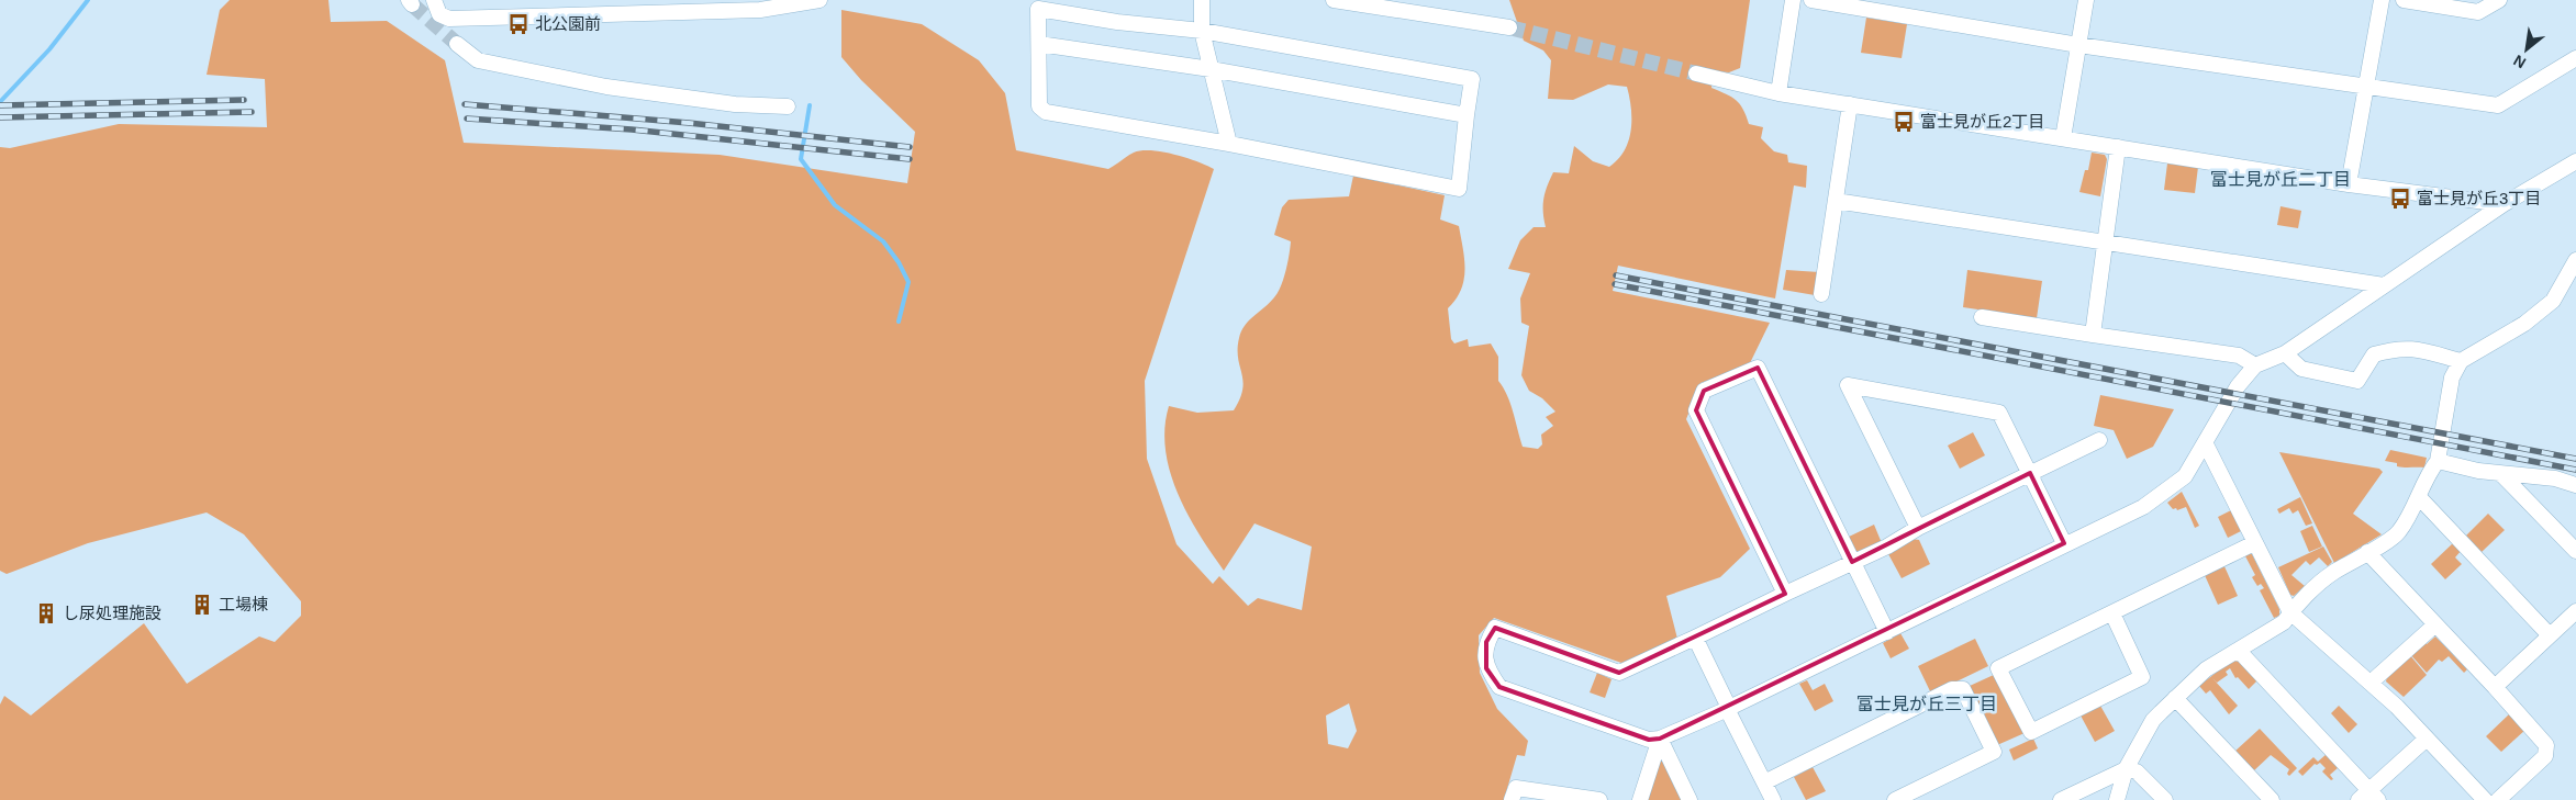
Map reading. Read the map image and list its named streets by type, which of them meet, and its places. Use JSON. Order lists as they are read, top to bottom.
{
  "districts": ["富士見が丘二丁目", "富士見が丘三丁目"],
  "places": {
    "bus stop": ["北公園前", "富士見が丘2丁目", "富士見が丘3丁目"],
    "building": ["工場棟", "し尿処理施設"]
  },
  "north": "bottom left"
}
